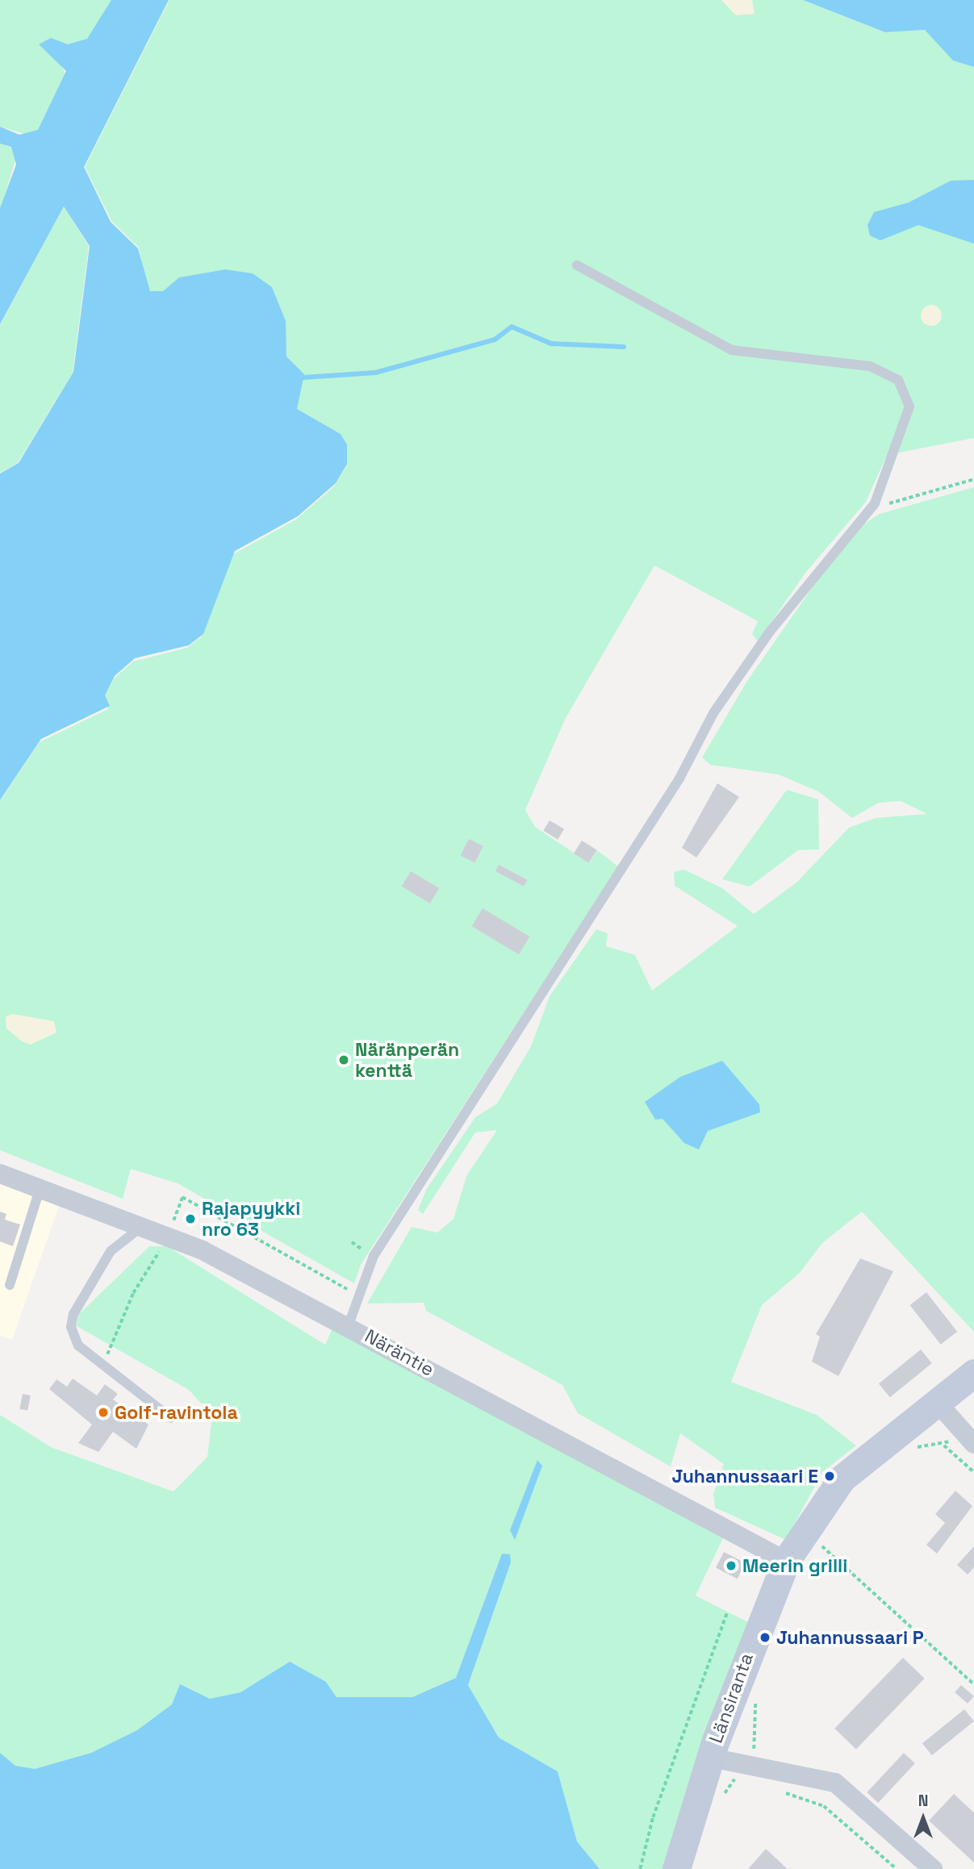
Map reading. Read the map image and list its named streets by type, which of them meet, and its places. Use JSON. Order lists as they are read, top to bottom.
{
  "streets": {
    "street": ["Näräntie", "Länsiranta"]
  },
  "crossings": [
    ["Näräntie", "Länsiranta"]
  ],
  "places": [
    "Näränperän kenttä",
    "Rajapyykki nro 63",
    "Golf-ravintola",
    "Juhannussaari E",
    "Meerin grilli",
    "Juhannussaari P"
  ],
  "north": "top"
}
